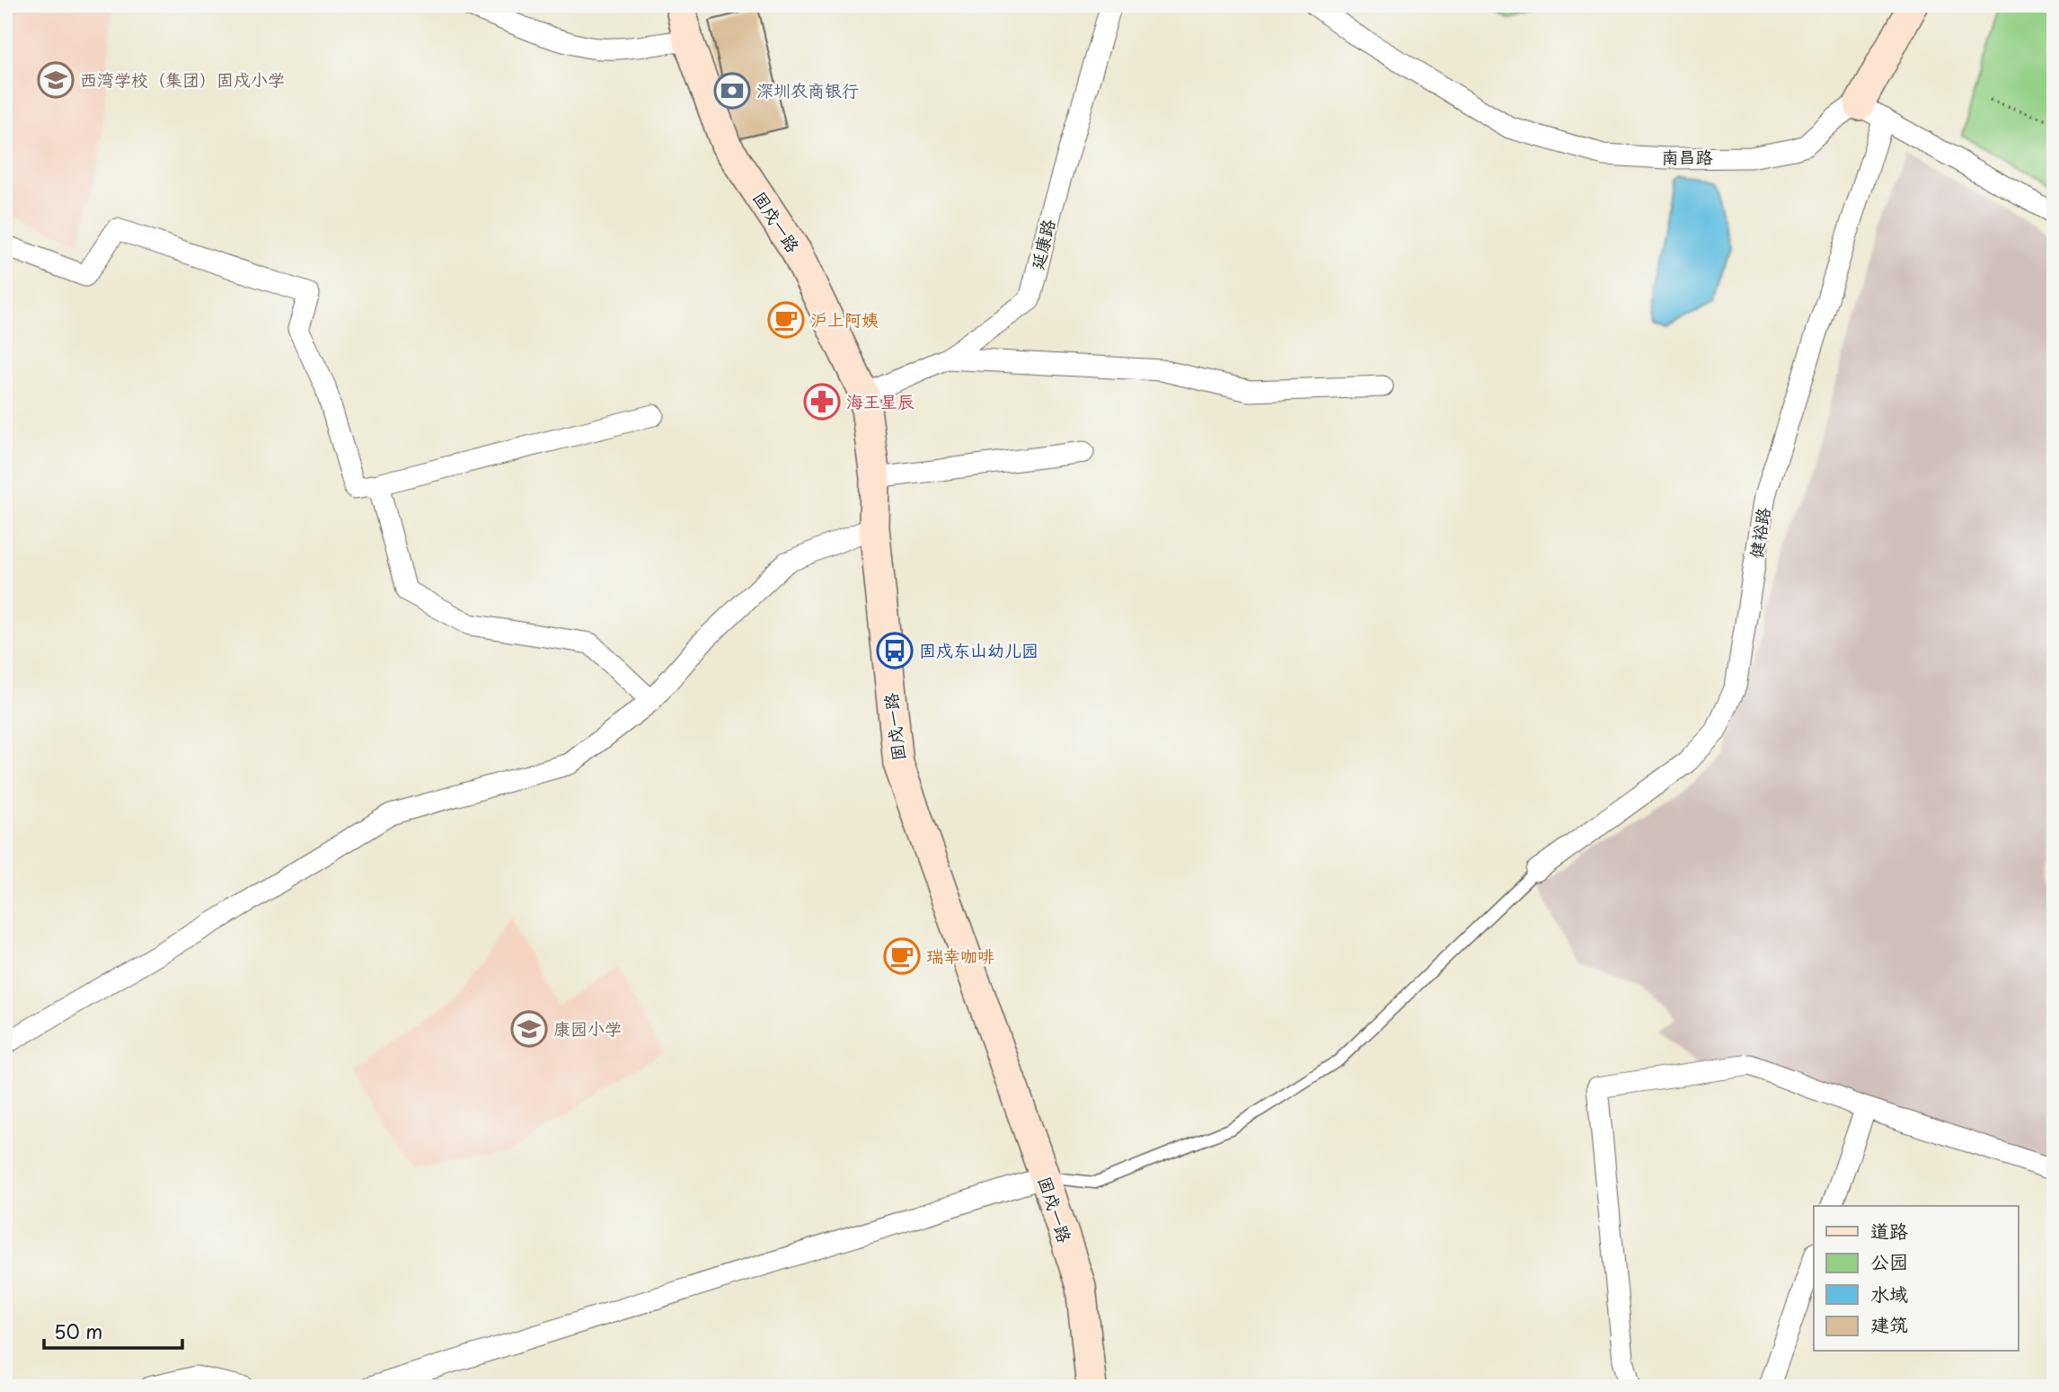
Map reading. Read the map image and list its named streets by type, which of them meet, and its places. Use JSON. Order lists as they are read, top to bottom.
{
  "streets": {
    "street": [
      "南昌路",
      "固戍一路",
      "延康路",
      "健裕路"
    ]
  },
  "crossings": [
    ["南昌路", "健裕路"],
    ["固戍一路", "延康路"]
  ],
  "places": {
    "school or university": ["西湾学校（集团）固戍小学", "康园小学"],
    "bank": ["深圳农商银行"],
    "cafe": ["沪上阿姨", "瑞幸咖啡"],
    "pharmacy": ["海王星辰"],
    "bus stop": ["固戍东山幼儿园"]
  },
  "legend": [
    "道路",
    "公园",
    "水域",
    "建筑"
  ],
  "scale_bar": "50 m"
}
